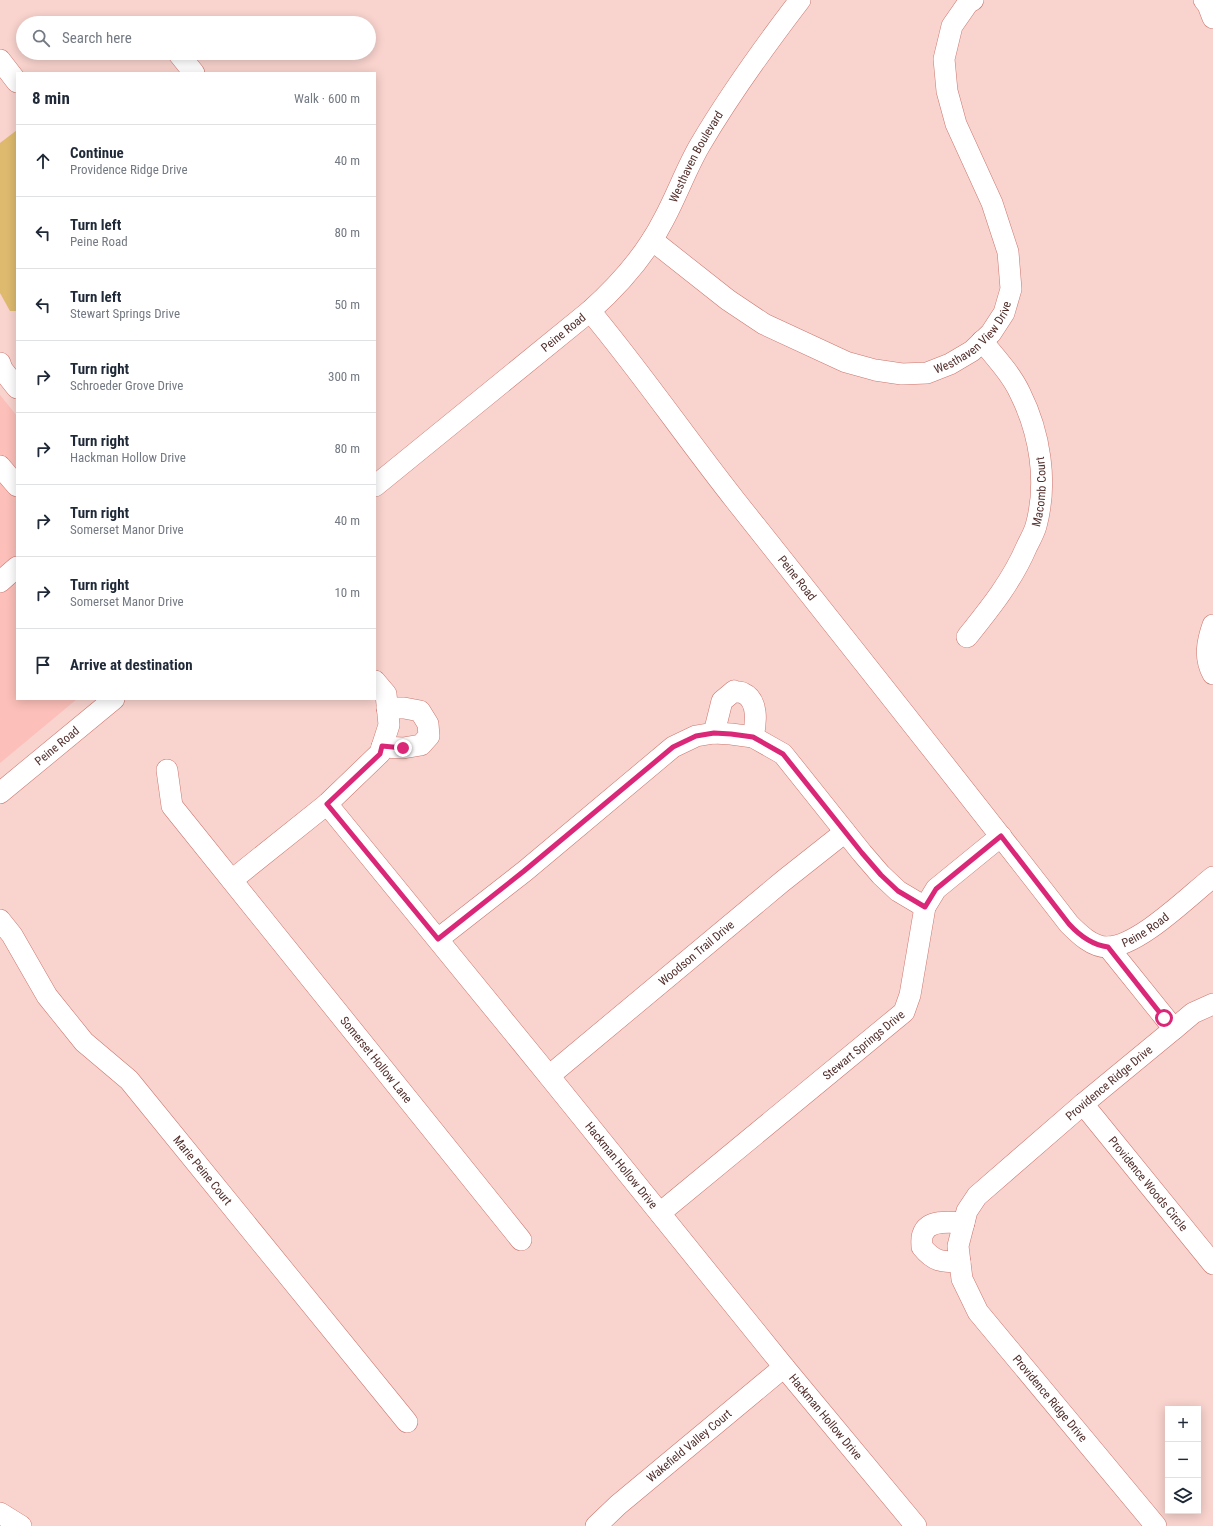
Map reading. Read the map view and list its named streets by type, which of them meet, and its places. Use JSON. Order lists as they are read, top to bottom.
{
  "streets": {
    "street": [
      "Westhaven Boulevard",
      "Peine Road",
      "Westhaven View Drive",
      "Macomb Court",
      "Woodson Trail Drive",
      "Stewart Springs Drive",
      "Somerset Hollow Lane",
      "Providence Ridge Drive",
      "Hackman Hollow Drive",
      "Marie Peine Court",
      "Providence Woods Circle",
      "Wakefield Valley Court"
    ]
  },
  "crossings": [
    ["Westhaven Boulevard", "Peine Road"],
    ["Westhaven Boulevard", "Westhaven View Drive"],
    ["Peine Road", "Stewart Springs Drive"],
    ["Westhaven View Drive", "Macomb Court"],
    ["Woodson Trail Drive", "Hackman Hollow Drive"],
    ["Stewart Springs Drive", "Hackman Hollow Drive"],
    ["Providence Ridge Drive", "Providence Woods Circle"],
    ["Hackman Hollow Drive", "Wakefield Valley Court"]
  ],
  "page": {
    "search": "Search here",
    "heading": ["8 min", "Walk · 600 m"],
    "list": [
      ["Continue", "Providence Ridge Drive", "40 m"],
      ["Turn left", "Peine Road", "80 m"],
      ["Turn left", "Stewart Springs Drive", "50 m"],
      ["Turn right", "Schroeder Grove Drive", "300 m"],
      ["Turn right", "Hackman Hollow Drive", "80 m"],
      ["Turn right", "Somerset Manor Drive", "40 m"],
      ["Turn right", "Somerset Manor Drive", "10 m"],
      "Arrive at destination"
    ],
    "map_buttons": ["+", "−"]
  }
}
